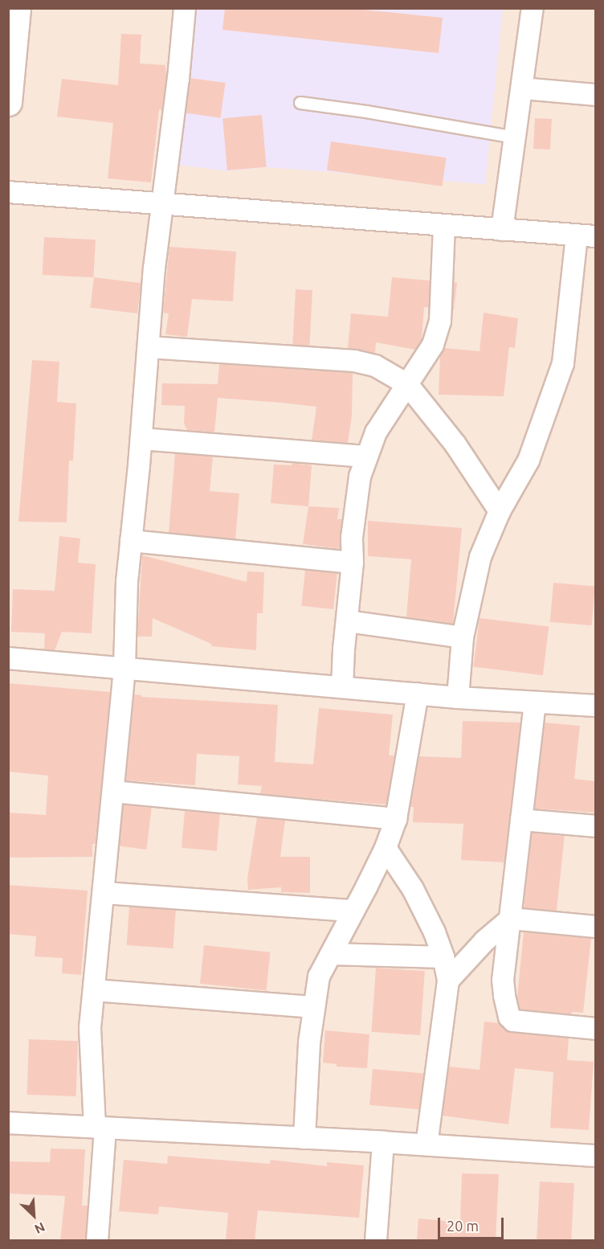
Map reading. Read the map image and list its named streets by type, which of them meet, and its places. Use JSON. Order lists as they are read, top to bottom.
{
  "scale_bar": "20 m",
  "north": "bottom right"
}
